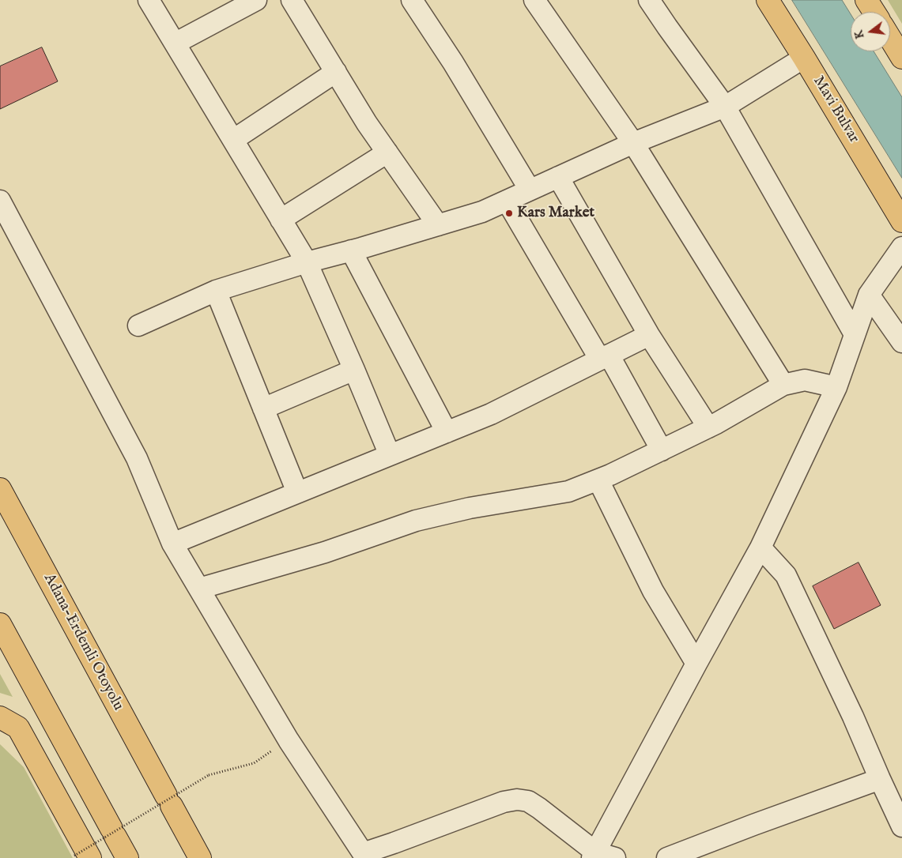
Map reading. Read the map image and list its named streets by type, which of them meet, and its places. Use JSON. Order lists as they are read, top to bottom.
{
  "streets": {
    "main road": ["Mavi Bulvar", "Adana-Erdemli Otoyolu"]
  },
  "places": ["Kars Market"],
  "north": "left"
}
